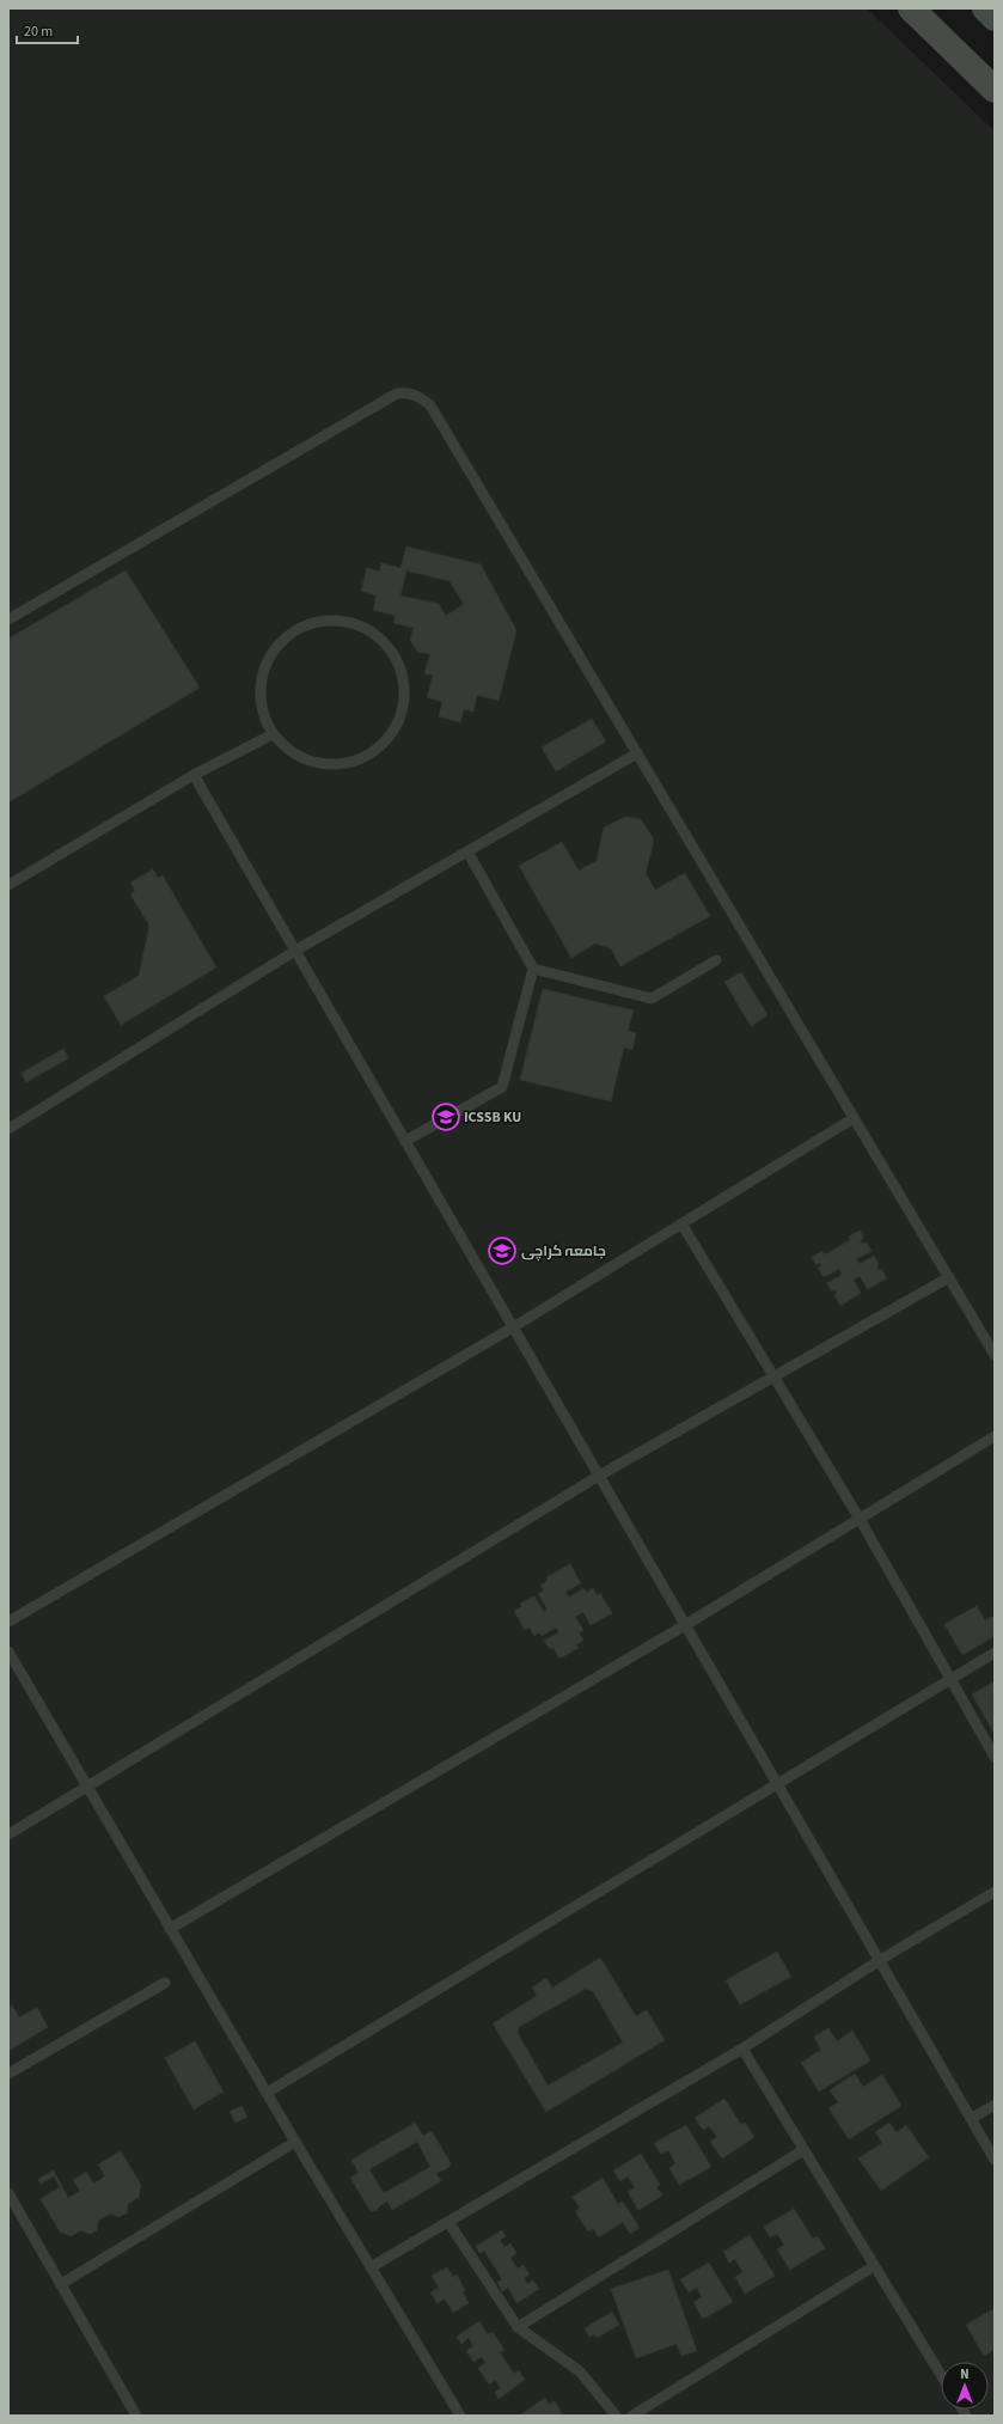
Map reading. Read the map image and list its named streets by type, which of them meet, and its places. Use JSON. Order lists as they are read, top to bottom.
{
  "places": {
    "school or university": ["ICSSB KU", "جامعہ کراچی"]
  },
  "scale_bar": "20 m",
  "north": "top"
}
